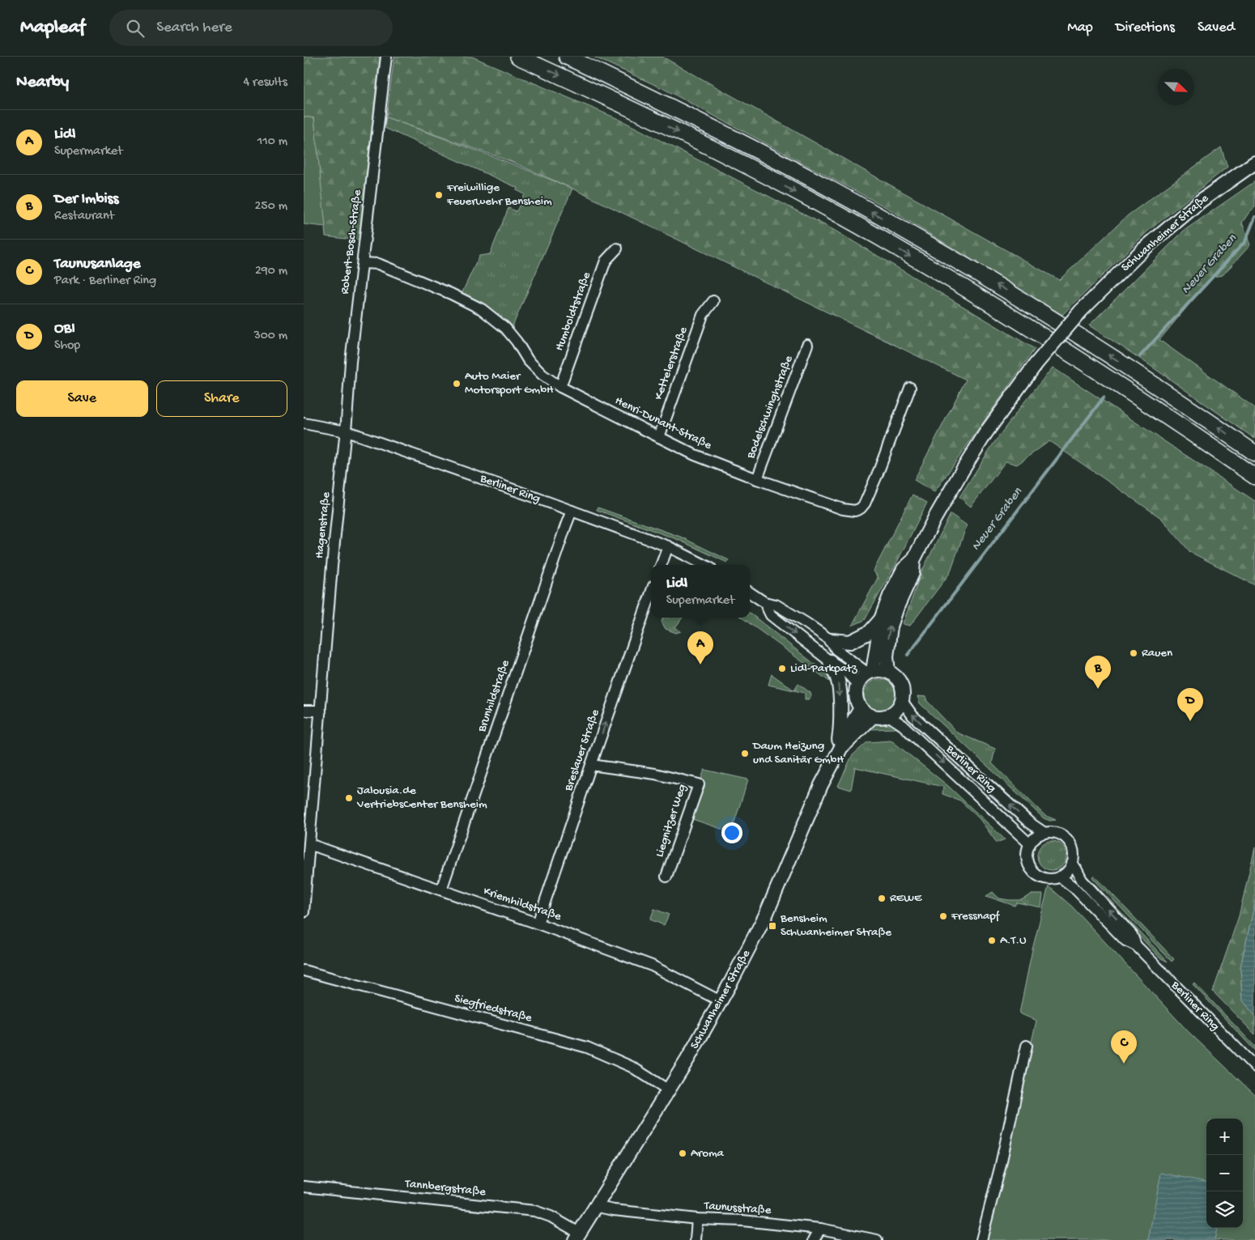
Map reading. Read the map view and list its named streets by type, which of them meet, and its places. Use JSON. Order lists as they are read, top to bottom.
{
  "streets": {
    "main road": ["Schwanheimer Straße"],
    "street": [
      "Robert-Bosch-Straße",
      "Humboldtstraße",
      "Kettelerstraße",
      "Bodelschwinghstraße",
      "Henri-Dunant-Straße",
      "Berliner Ring",
      "Hagenstraße",
      "Brunhildstraße",
      "Breslauer Straße",
      "Liegnitzer Weg",
      "Kriemhildstraße",
      "Siegfriedstraße",
      "Tannbergstraße",
      "Taunusstraße"
    ]
  },
  "crossings": [
    ["Schwanheimer Straße", "Berliner Ring"],
    ["Schwanheimer Straße", "Kriemhildstraße"],
    ["Schwanheimer Straße", "Siegfriedstraße"],
    ["Schwanheimer Straße", "Tannbergstraße"],
    ["Schwanheimer Straße", "Taunusstraße"],
    ["Robert-Bosch-Straße", "Henri-Dunant-Straße"],
    ["Robert-Bosch-Straße", "Berliner Ring"],
    ["Robert-Bosch-Straße", "Hagenstraße"],
    ["Humboldtstraße", "Henri-Dunant-Straße"],
    ["Kettelerstraße", "Henri-Dunant-Straße"],
    ["Bodelschwinghstraße", "Henri-Dunant-Straße"],
    ["Berliner Ring", "Hagenstraße"],
    ["Berliner Ring", "Brunhildstraße"],
    ["Hagenstraße", "Kriemhildstraße"],
    ["Brunhildstraße", "Kriemhildstraße"],
    ["Breslauer Straße", "Liegnitzer Weg"],
    ["Breslauer Straße", "Kriemhildstraße"]
  ],
  "one_way": ["Breslauer Straße"],
  "water": ["Neuer Graben"],
  "places": {
    "other": [
      "Freiwillige Feuerwehr Bensheim",
      "Auto Maier Motorsport GmbH",
      "Rauen",
      "Lidl-Parkpatz",
      "Daum Heizung und Sanitär GmbH",
      "Jalousia.de VertriebsCenter Bensheim",
      "REWE",
      "Fressnapf",
      "A.T.U",
      "Aroma"
    ],
    "transit": ["Bensheim Schwanheimer Straße"]
  },
  "north": "bottom right",
  "page": {
    "header": "Mapleaf",
    "search": "Search here",
    "nav": ["Map", "Directions", "Saved"],
    "heading": ["Nearby", "4 results"],
    "list": [
      {
        "mark": "A",
        "name": "Lidl",
        "note": "Supermarket",
        "value": "110 m"
      },
      {
        "mark": "B",
        "name": "Der Imbiss",
        "note": "Restaurant",
        "value": "250 m"
      },
      {
        "mark": "C",
        "name": "Taunusanlage",
        "note": "Park · Berliner Ring",
        "value": "290 m"
      },
      {
        "mark": "D",
        "name": "OBI",
        "note": "Shop",
        "value": "300 m"
      }
    ],
    "buttons": ["Save", "Share"],
    "popup": ["Lidl", "Supermarket"],
    "pins": [
      "A",
      "B",
      "D",
      "C"
    ],
    "map_buttons": ["+", "−"]
  }
}
